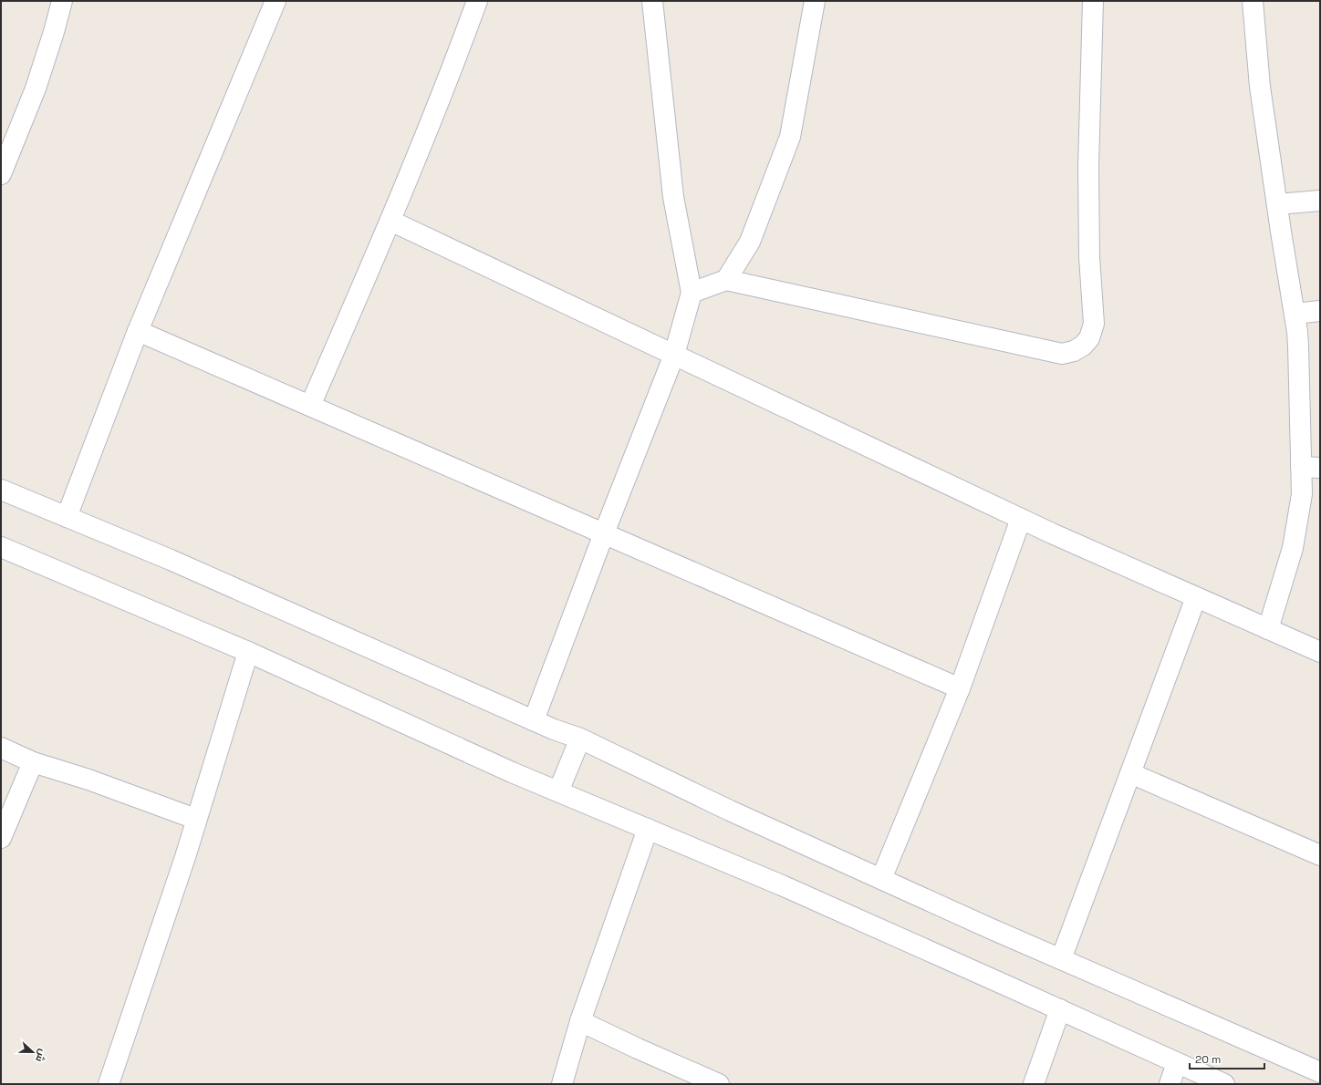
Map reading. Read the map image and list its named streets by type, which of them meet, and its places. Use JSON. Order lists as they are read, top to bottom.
{
  "scale_bar": "20 m",
  "north": "right"
}
